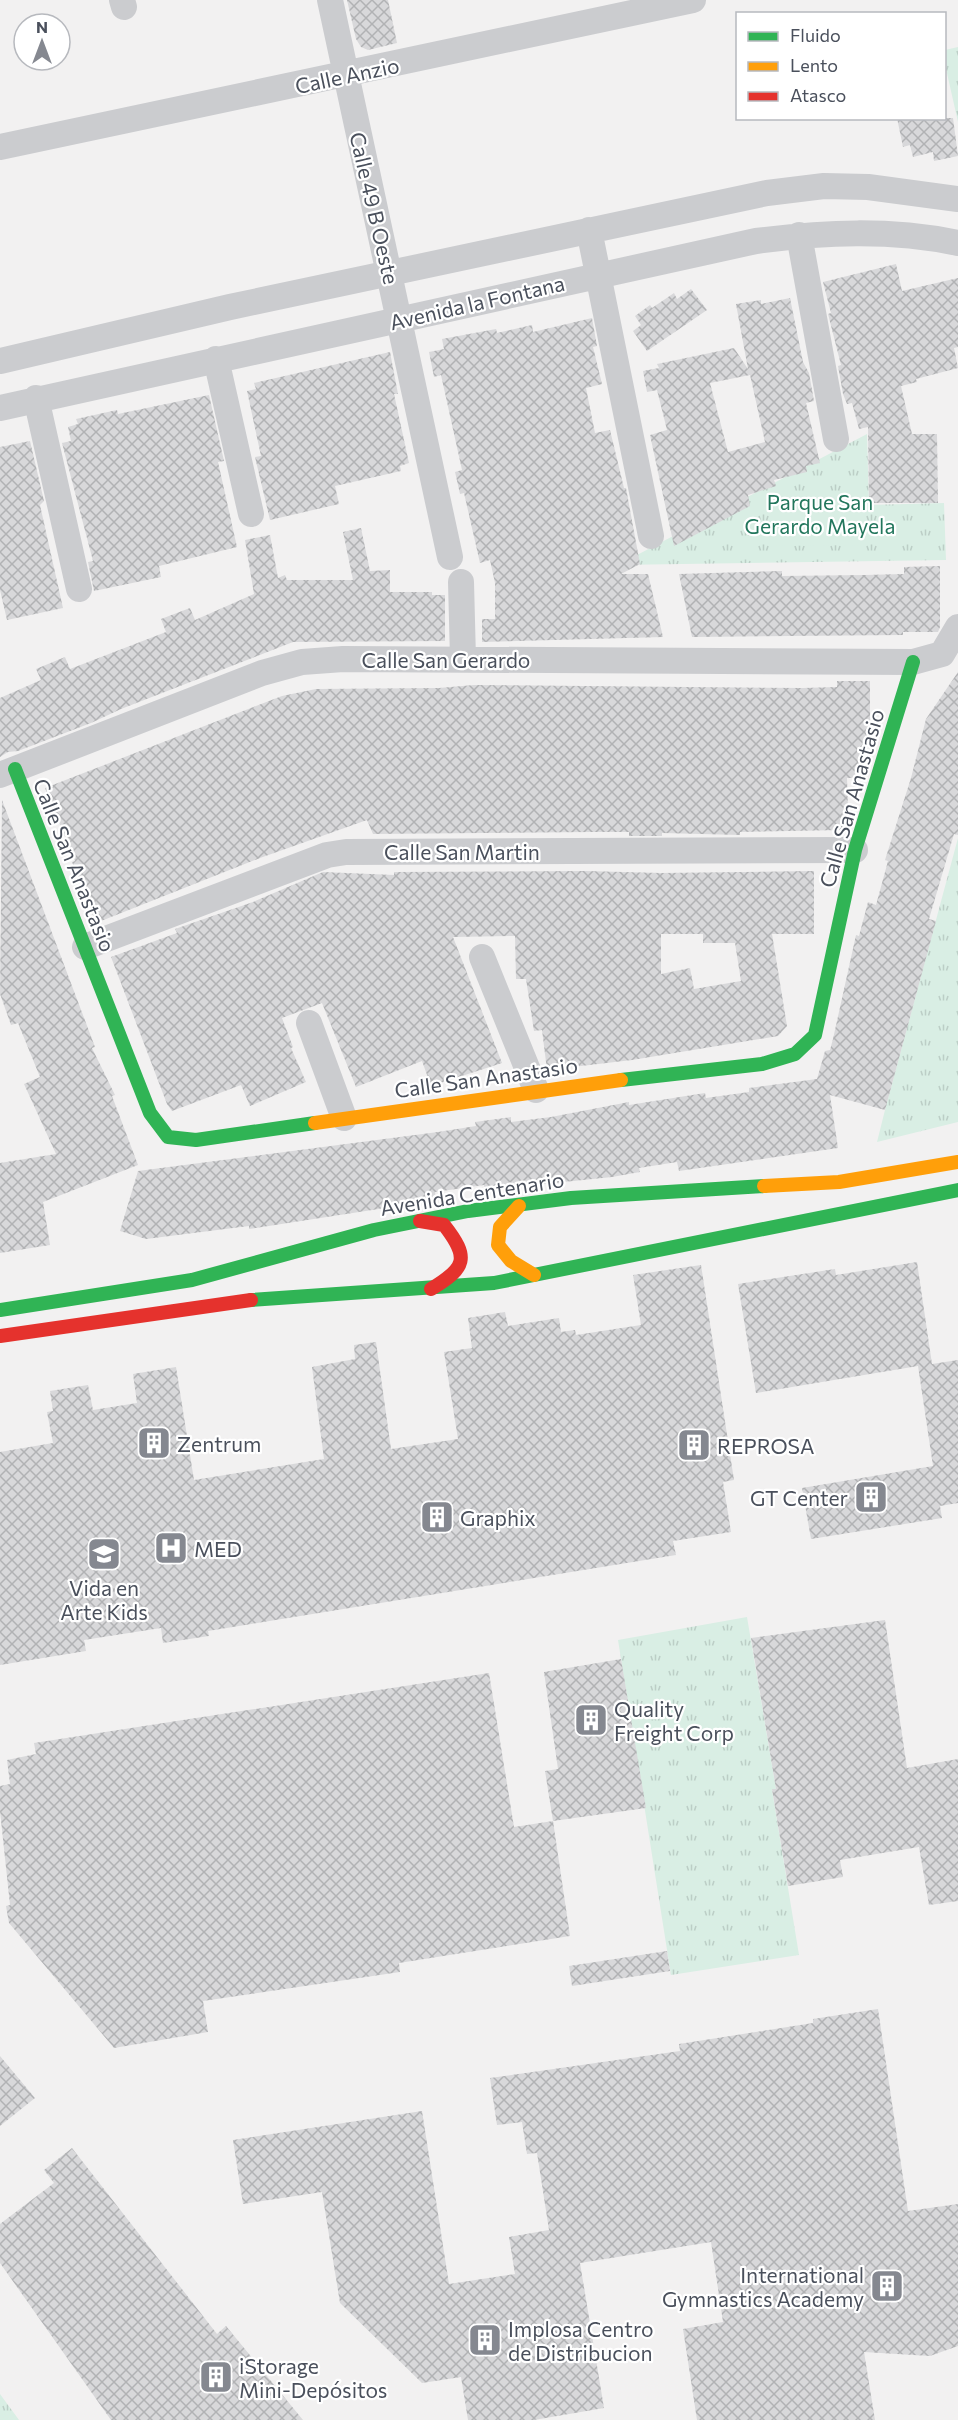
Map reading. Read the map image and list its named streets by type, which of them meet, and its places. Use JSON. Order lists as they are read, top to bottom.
{
  "streets": {
    "main road": ["Calle San Anastasio", "Avenida Centenario"],
    "street": [
      "Calle Anzio",
      "Calle 49 B Oeste",
      "Avenida la Fontana",
      "Calle San Gerardo",
      "Calle San Martin"
    ]
  },
  "crossings": [
    ["Calle Anzio", "Calle 49 B Oeste"],
    ["Calle 49 B Oeste", "Avenida la Fontana"],
    ["Calle San Gerardo", "Calle San Anastasio"],
    ["Calle San Anastasio", "Calle San Martin"]
  ],
  "parks": ["Parque San Gerardo Mayela"],
  "places": {
    "building": [
      "Zentrum",
      "REPROSA",
      "GT Center",
      "Graphix",
      "Quality Freight Corp",
      "International Gymnastics Academy",
      "Implosa Centro de Distribucion",
      "iStorage Mini-Depósitos"
    ],
    "hospital": ["MED"],
    "school or university": ["Vida en Arte Kids"]
  },
  "legend": ["Fluido", "Lento", "Atasco"],
  "north": "top"
}
